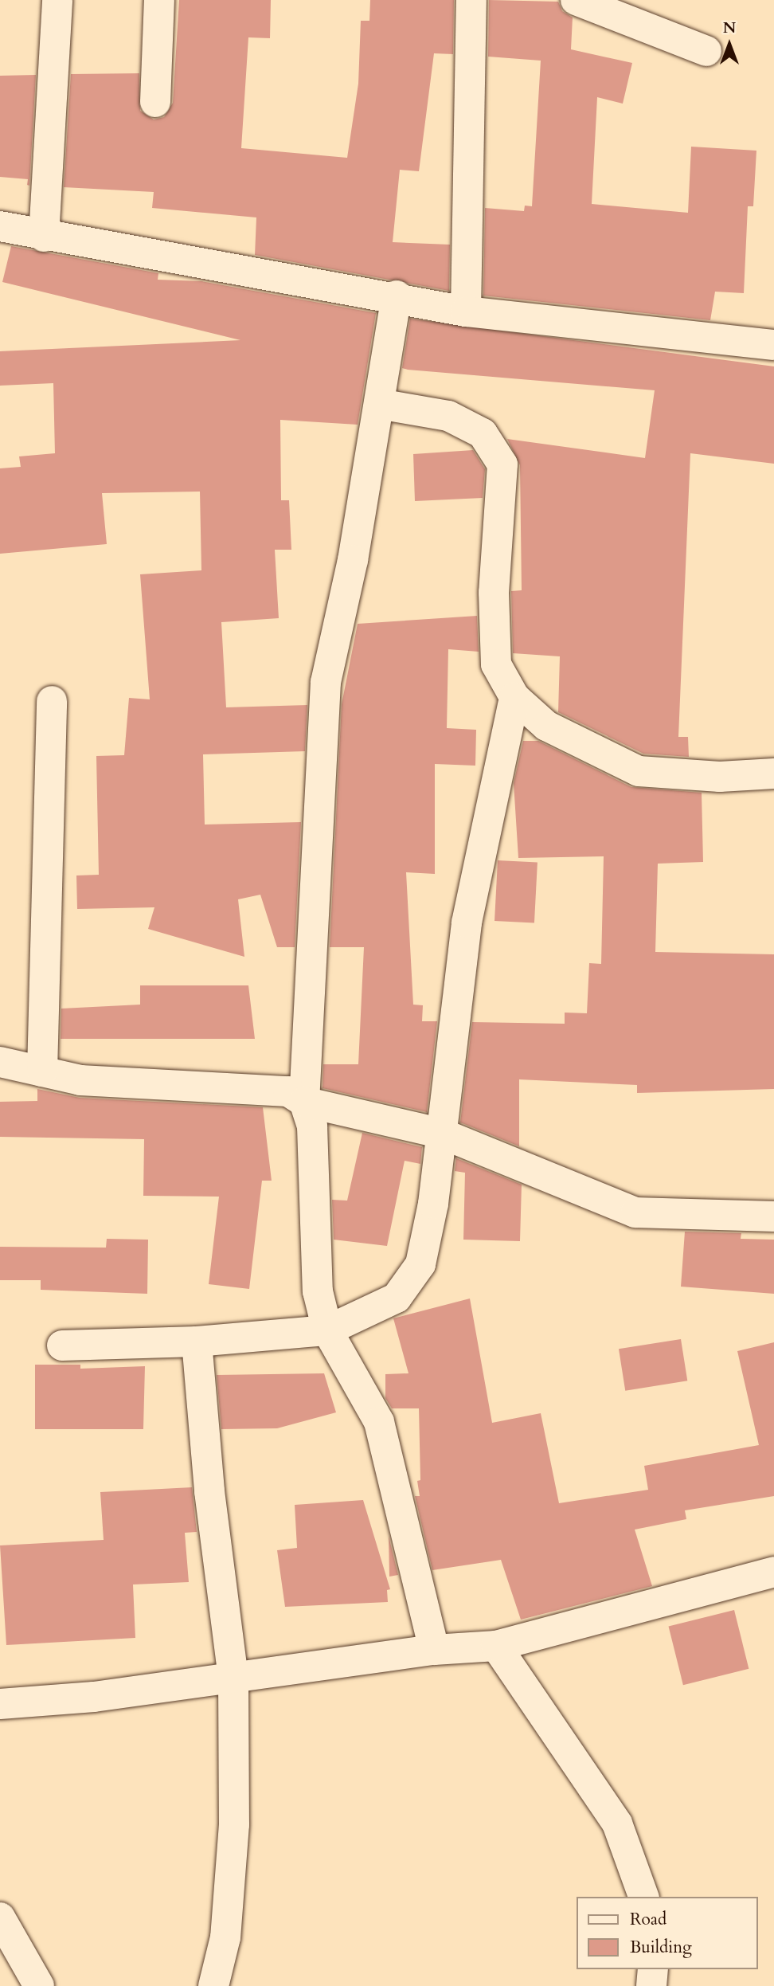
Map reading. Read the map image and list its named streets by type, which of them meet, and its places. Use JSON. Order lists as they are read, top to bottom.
{
  "legend": ["Road", "Building"],
  "north": "top"
}
